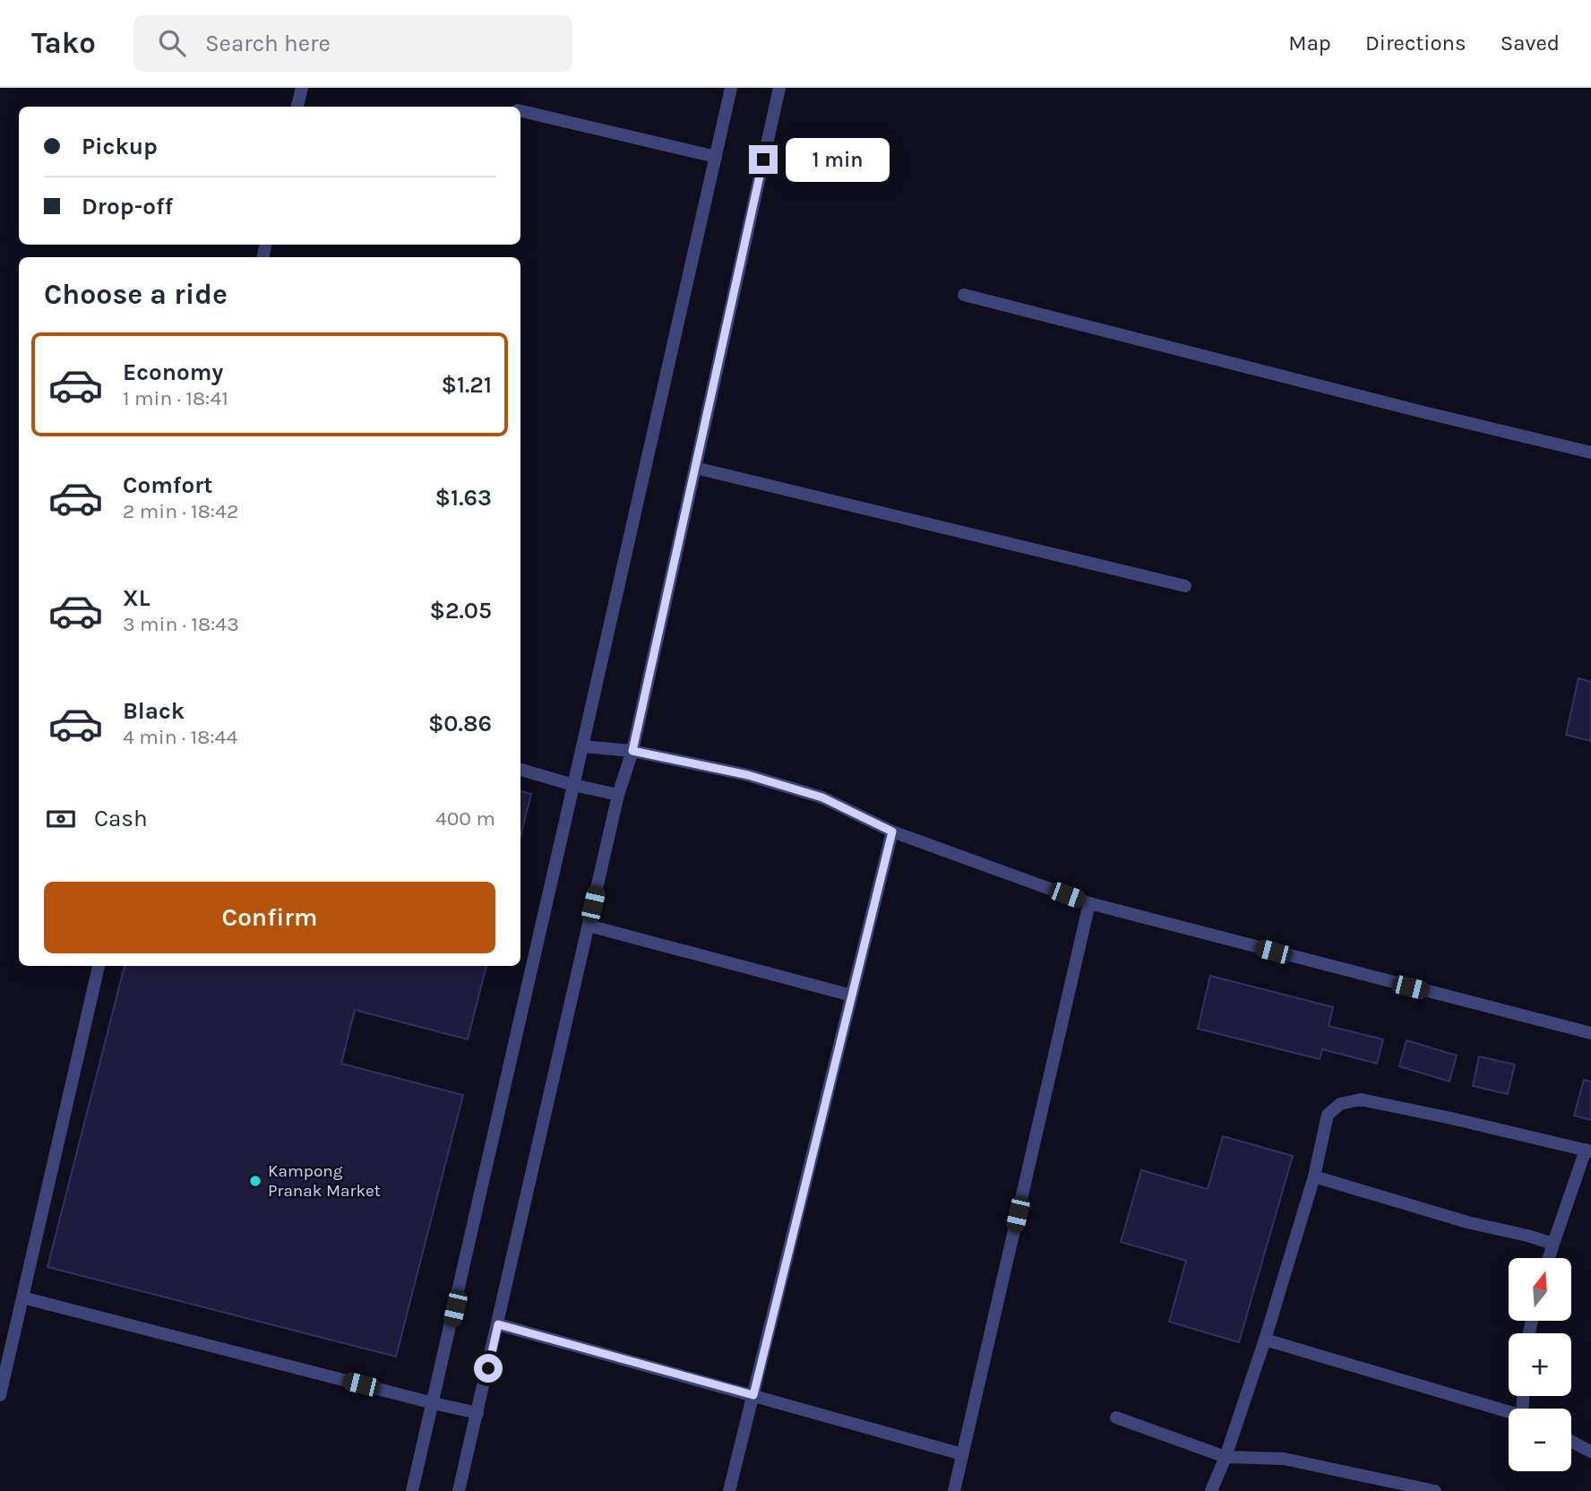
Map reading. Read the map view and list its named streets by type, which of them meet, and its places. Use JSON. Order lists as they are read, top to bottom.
{
  "places": ["Kampong Pranak Market"],
  "north": "top",
  "page": {
    "header": "Tako",
    "search": "Search here",
    "nav": ["Map", "Directions", "Saved"],
    "banner": ["Pickup", "Drop-off"],
    "bubble": "1 min",
    "heading": "Choose a ride",
    "list": [
      {
        "name": "Economy",
        "note": "1 min · 18:41",
        "value": "$1.21"
      },
      {
        "name": "Comfort",
        "note": "2 min · 18:42",
        "value": "$1.63"
      },
      {
        "name": "XL",
        "note": "3 min · 18:43",
        "value": "$2.05"
      },
      {
        "name": "Black",
        "note": "4 min · 18:44",
        "value": "$0.86"
      }
    ],
    "pay": ["Cash", "400 m"],
    "buttons": "Confirm",
    "map_buttons": ["+", "−"]
  }
}
